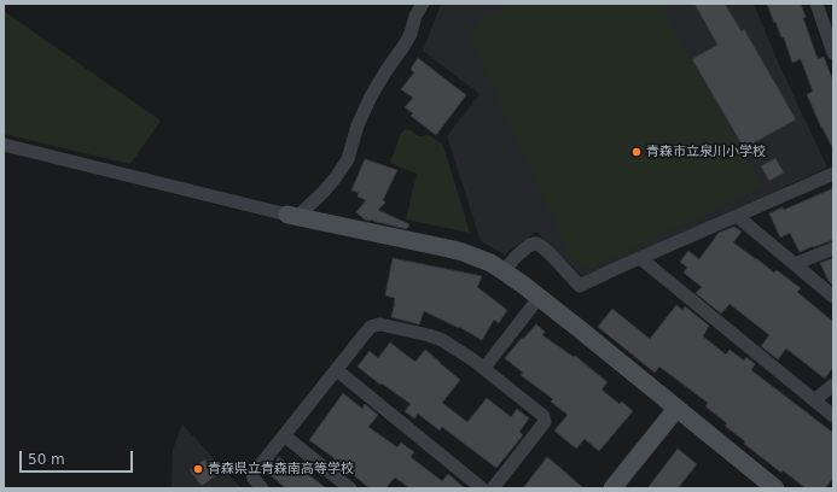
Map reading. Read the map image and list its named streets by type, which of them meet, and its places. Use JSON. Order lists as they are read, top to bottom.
{
  "places": ["青森市立泉川小学校", "青森県立青森南高等学校"],
  "scale_bar": "50 m"
}
